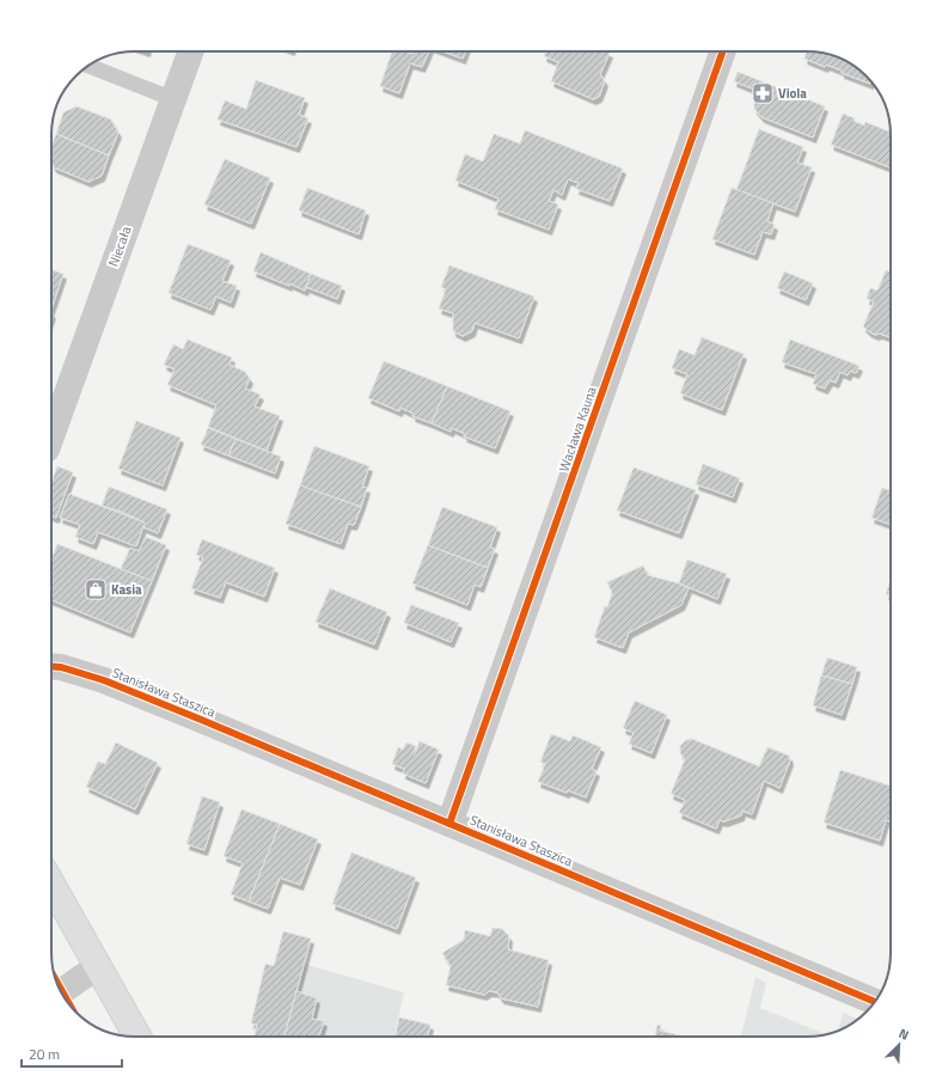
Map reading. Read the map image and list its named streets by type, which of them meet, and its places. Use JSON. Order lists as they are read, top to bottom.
{
  "streets": {
    "street": ["Niecała", "Wacława Kauna", "Stanisława Staszica"]
  },
  "crossings": [
    ["Wacława Kauna", "Stanisława Staszica"]
  ],
  "places": {
    "pharmacy": ["Viola"],
    "shop": ["Kasia"]
  },
  "scale_bar": "20 m",
  "north": "top right"
}
